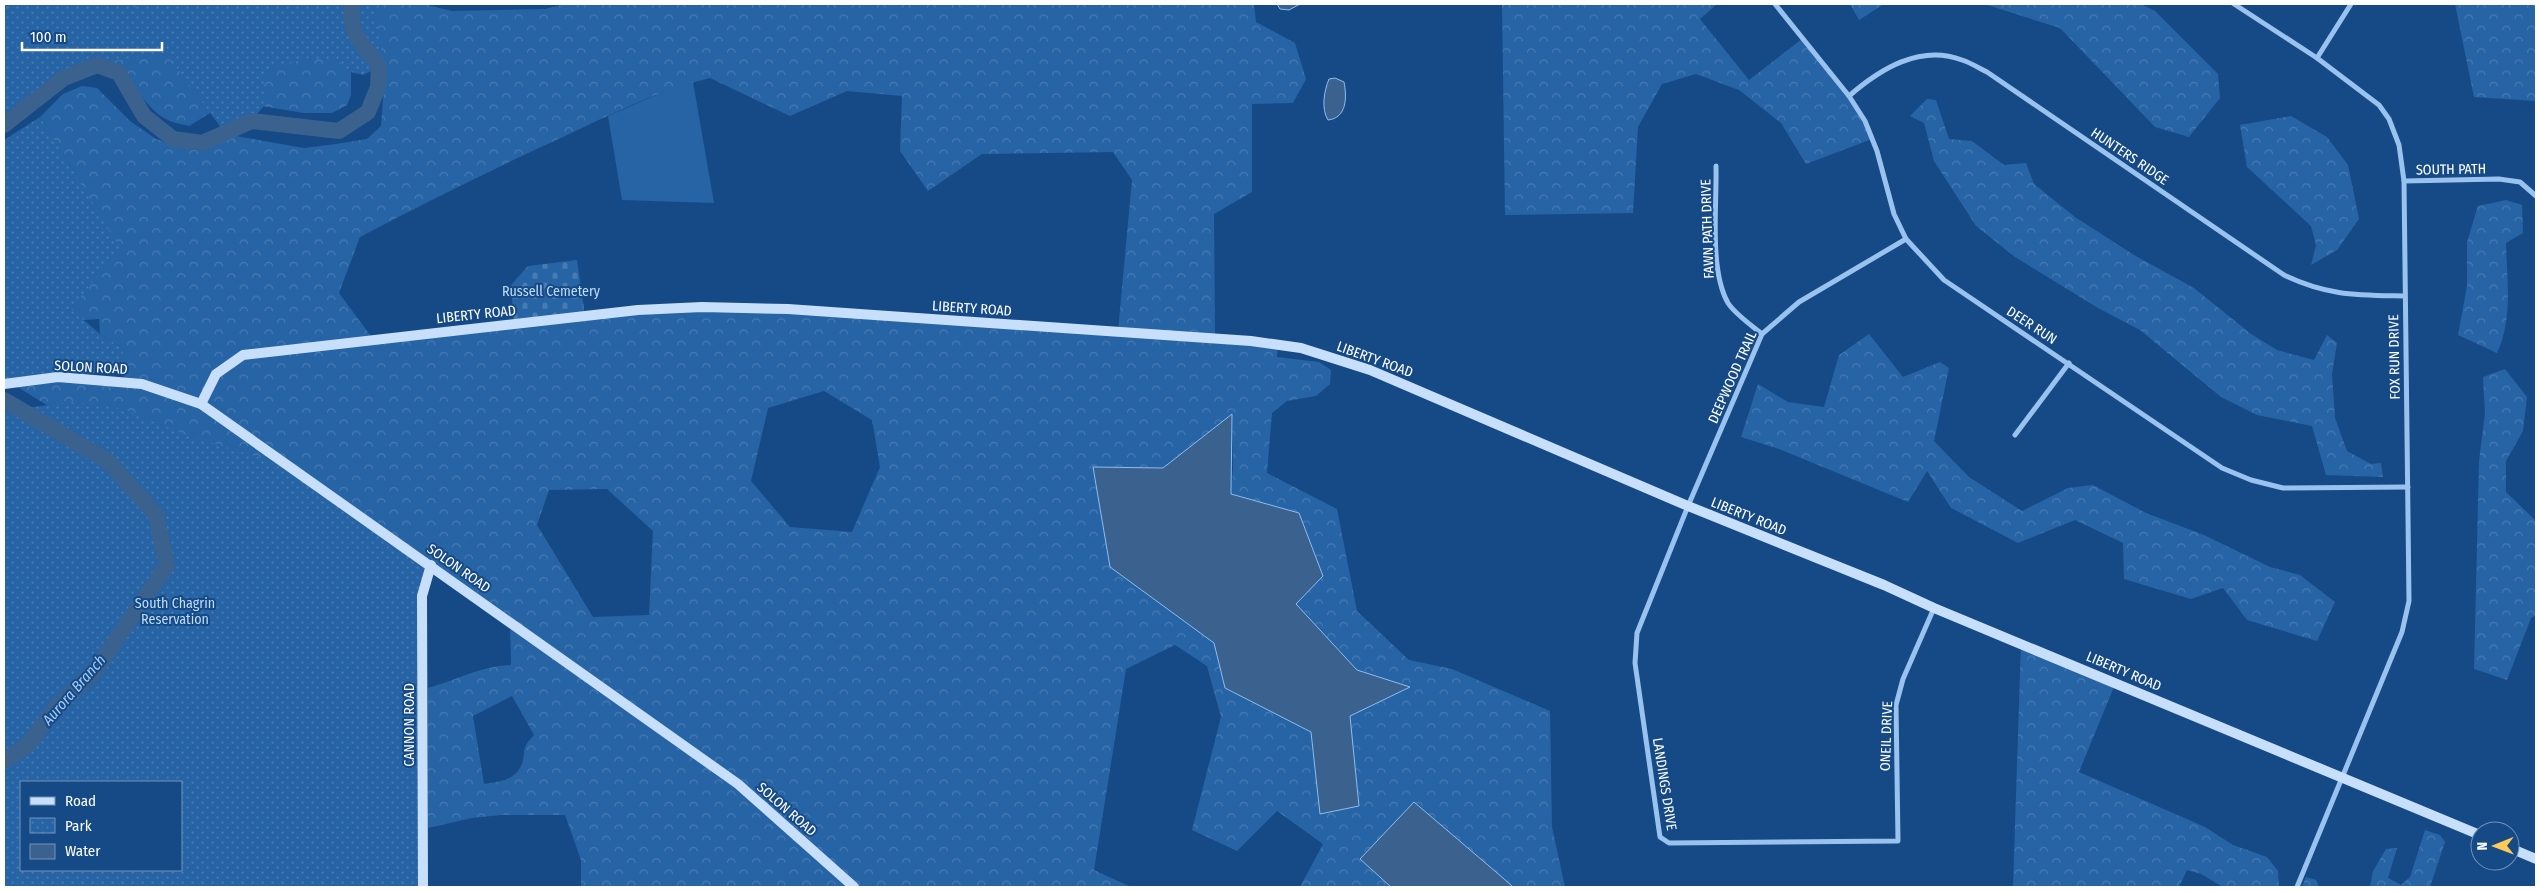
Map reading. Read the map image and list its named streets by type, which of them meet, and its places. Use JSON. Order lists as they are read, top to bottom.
{
  "streets": {
    "street": [
      "HUNTERS RIDGE",
      "SOUTH PATH",
      "FAWN PATH DRIVE",
      "LIBERTY ROAD",
      "DEER RUN",
      "FOX RUN DRIVE",
      "SOLON ROAD",
      "DEEPWOOD TRAIL",
      "CANNON ROAD",
      "ONEIL DRIVE",
      "LANDINGS DRIVE"
    ]
  },
  "crossings": [
    ["HUNTERS RIDGE", "DEER RUN"],
    ["HUNTERS RIDGE", "FOX RUN DRIVE"],
    ["SOUTH PATH", "FOX RUN DRIVE"],
    ["FAWN PATH DRIVE", "DEEPWOOD TRAIL"],
    ["LIBERTY ROAD", "FOX RUN DRIVE"],
    ["LIBERTY ROAD", "SOLON ROAD"],
    ["LIBERTY ROAD", "DEEPWOOD TRAIL"],
    ["LIBERTY ROAD", "ONEIL DRIVE"],
    ["LIBERTY ROAD", "LANDINGS DRIVE"],
    ["DEER RUN", "FOX RUN DRIVE"],
    ["DEER RUN", "DEEPWOOD TRAIL"],
    ["SOLON ROAD", "CANNON ROAD"],
    ["DEEPWOOD TRAIL", "LANDINGS DRIVE"],
    ["ONEIL DRIVE", "LANDINGS DRIVE"]
  ],
  "water": ["Aurora Branch"],
  "parks": ["Russell Cemetery", "South Chagrin Reservation"],
  "legend": ["Road", "Park", "Water"],
  "scale_bar": "100 m",
  "north": "left"
}
